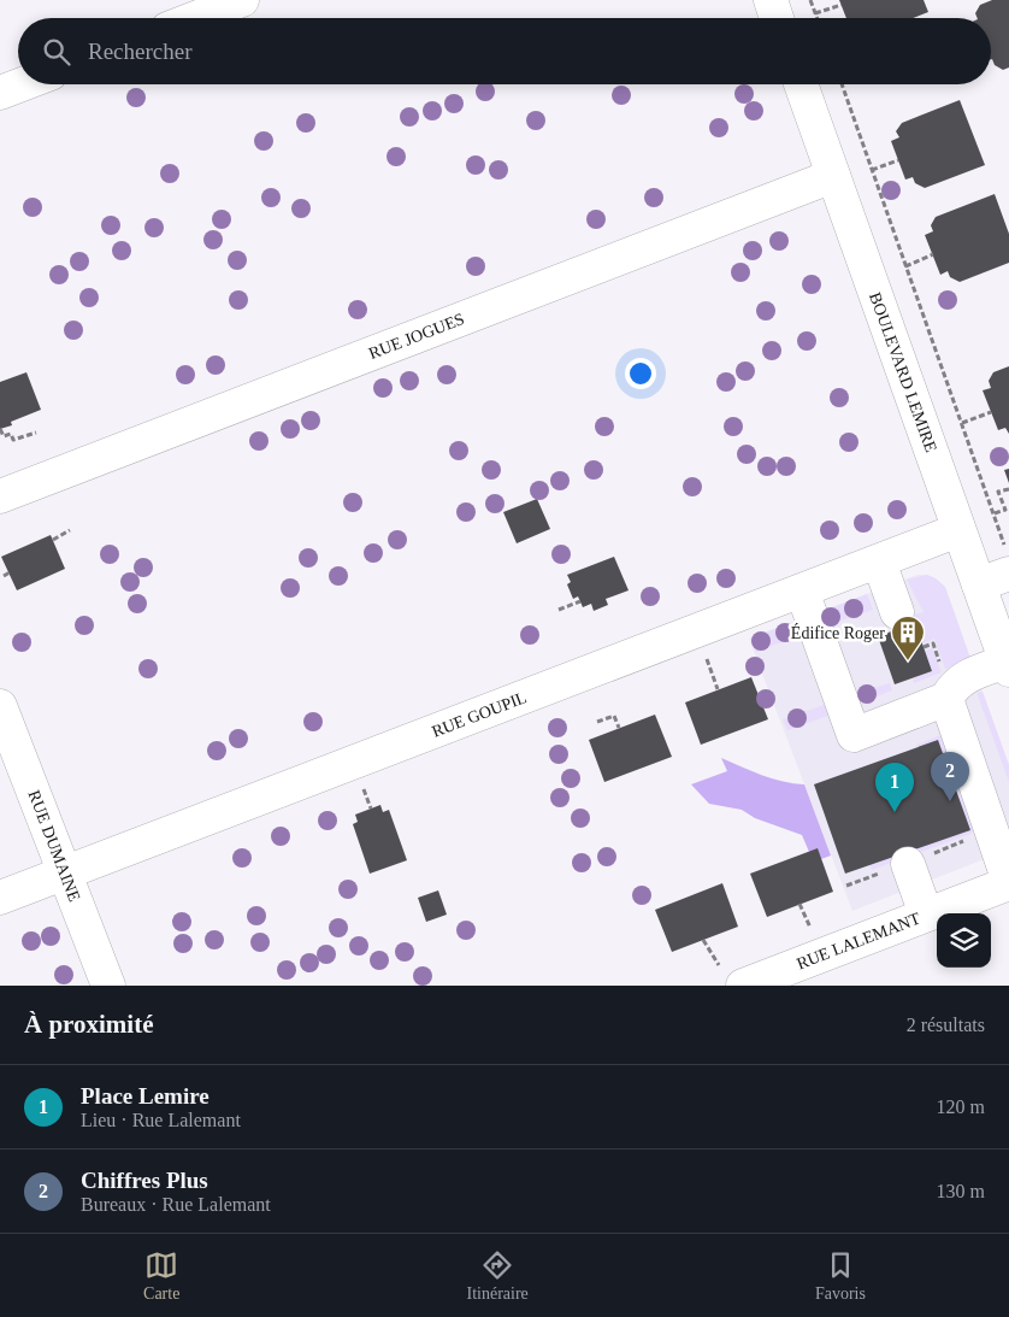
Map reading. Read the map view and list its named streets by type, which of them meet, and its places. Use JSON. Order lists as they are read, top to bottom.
{
  "streets": {
    "street": [
      "RUE JOGUES",
      "BOULEVARD LEMIRE",
      "RUE GOUPIL",
      "RUE DUMAINE",
      "RUE LALEMANT"
    ]
  },
  "crossings": [
    ["RUE JOGUES", "BOULEVARD LEMIRE"],
    ["BOULEVARD LEMIRE", "RUE GOUPIL"],
    ["RUE GOUPIL", "RUE DUMAINE"]
  ],
  "places": {
    "building": ["Édifice Roger"]
  },
  "page": {
    "search": "Rechercher",
    "pins": ["2", "1"],
    "heading": ["À proximité", "2 résultats"],
    "list": [
      {
        "mark": "1",
        "name": "Place Lemire",
        "note": "Lieu · Rue Lalemant",
        "value": "120 m"
      },
      {
        "mark": "2",
        "name": "Chiffres Plus",
        "note": "Bureaux · Rue Lalemant",
        "value": "130 m"
      }
    ],
    "nav": ["Carte", "Itinéraire", "Favoris"]
  }
}
